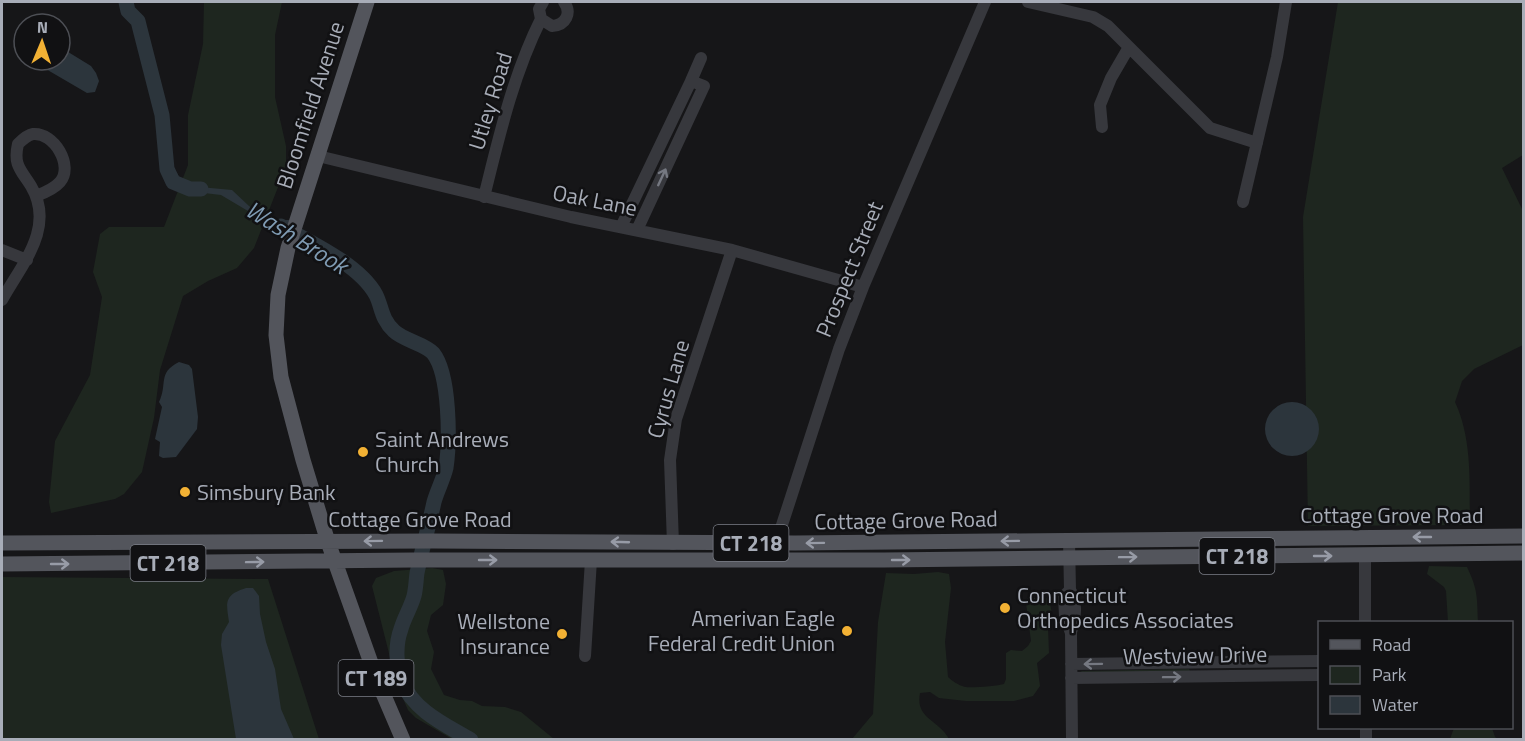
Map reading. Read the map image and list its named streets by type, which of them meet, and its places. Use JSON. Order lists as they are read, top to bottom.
{
  "streets": {
    "main road": [
      "Bloomfield Avenue",
      "Cottage Grove Road",
      "CT 218",
      "CT 189"
    ],
    "street": [
      "Utley Road",
      "Oak Lane",
      "Prospect Street",
      "Cyrus Lane",
      "Westview Drive"
    ]
  },
  "crossings": [
    ["Utley Road", "Oak Lane"],
    ["Bloomfield Avenue", "Oak Lane"],
    ["Bloomfield Avenue", "Cottage Grove Road"],
    ["Oak Lane", "Prospect Street"],
    ["Oak Lane", "Cyrus Lane"],
    ["Prospect Street", "Cottage Grove Road"],
    ["Cyrus Lane", "Cottage Grove Road"]
  ],
  "water": ["Wash Brook"],
  "places": [
    "Saint Andrews Church",
    "Simsbury Bank",
    "Connecticut Orthopedics Associates",
    "Amerivan Eagle Federal Credit Union",
    "Wellstone Insurance"
  ],
  "legend": ["Road", "Park", "Water"],
  "north": "top"
}
